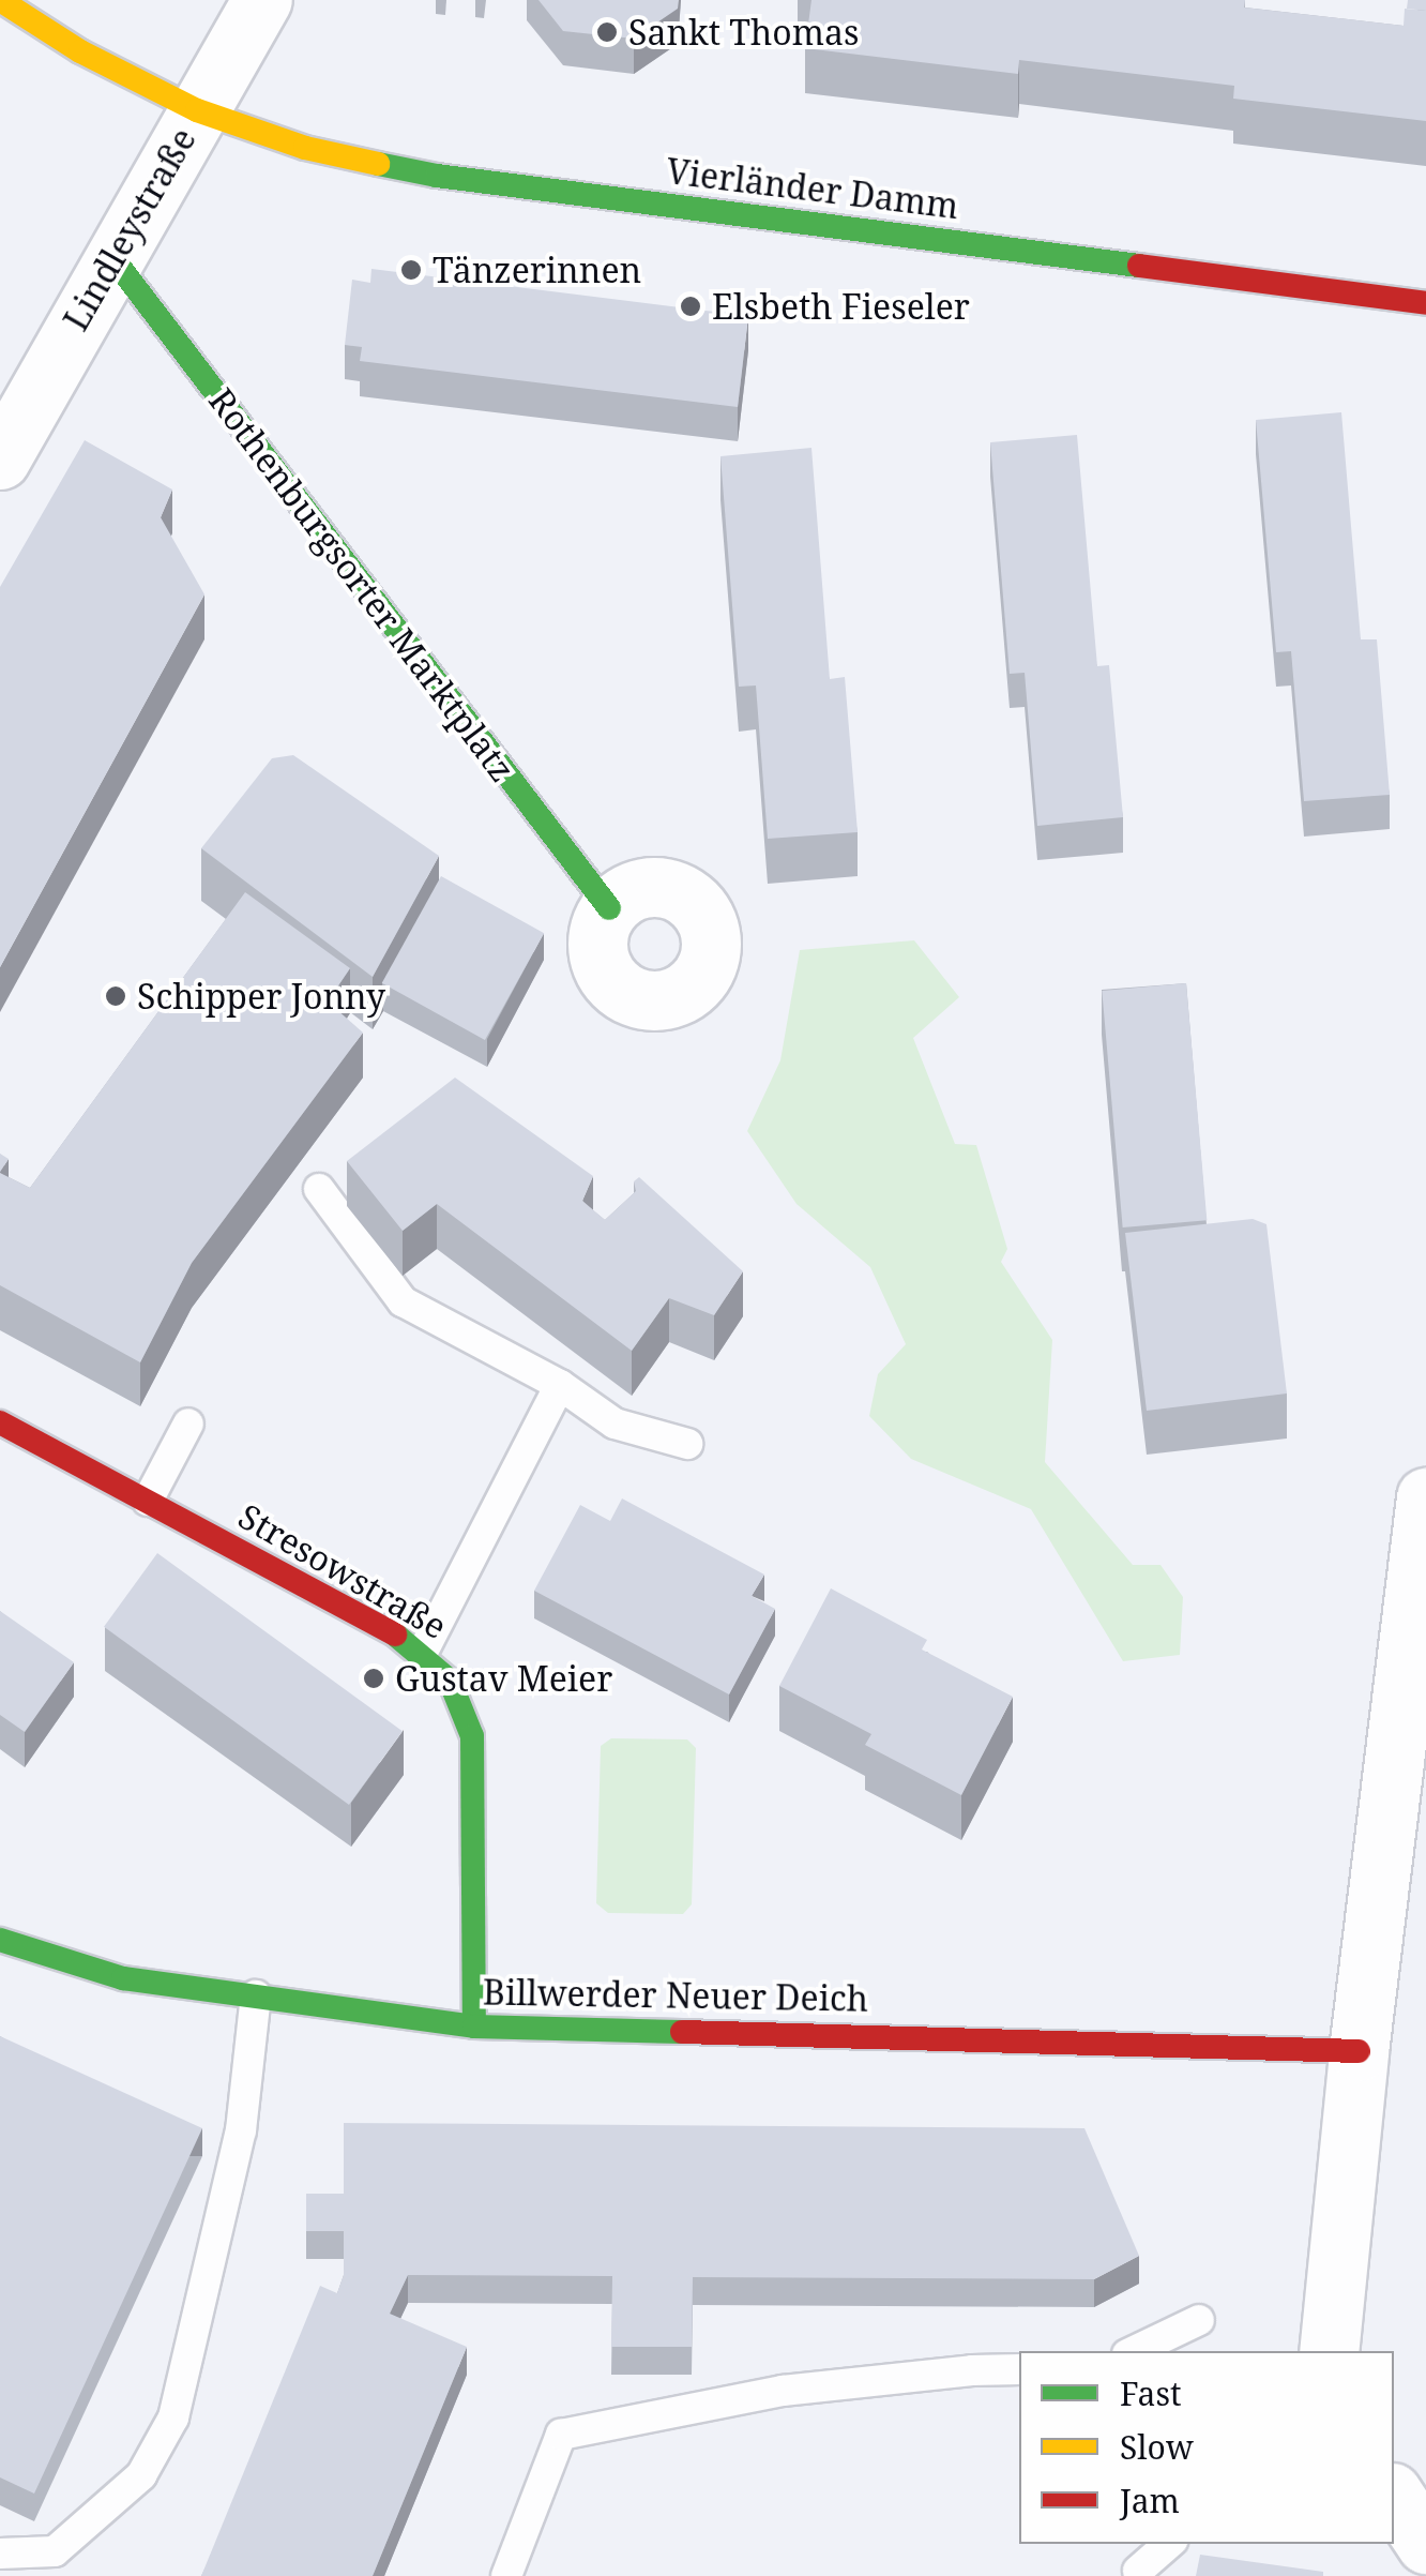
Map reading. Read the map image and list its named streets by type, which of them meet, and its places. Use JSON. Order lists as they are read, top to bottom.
{
  "streets": {
    "street": [
      "Vierländer Damm",
      "Lindleystraße",
      "Rothenburgsorter Marktplatz",
      "Stresowstraße",
      "Billwerder Neuer Deich"
    ]
  },
  "crossings": [
    ["Vierländer Damm", "Lindleystraße"],
    ["Lindleystraße", "Rothenburgsorter Marktplatz"],
    ["Stresowstraße", "Billwerder Neuer Deich"]
  ],
  "places": [
    "Sankt Thomas",
    "Tänzerinnen",
    "Elsbeth Fieseler",
    "Schipper Jonny",
    "Gustav Meier"
  ],
  "legend": ["Fast", "Slow", "Jam"]
}
